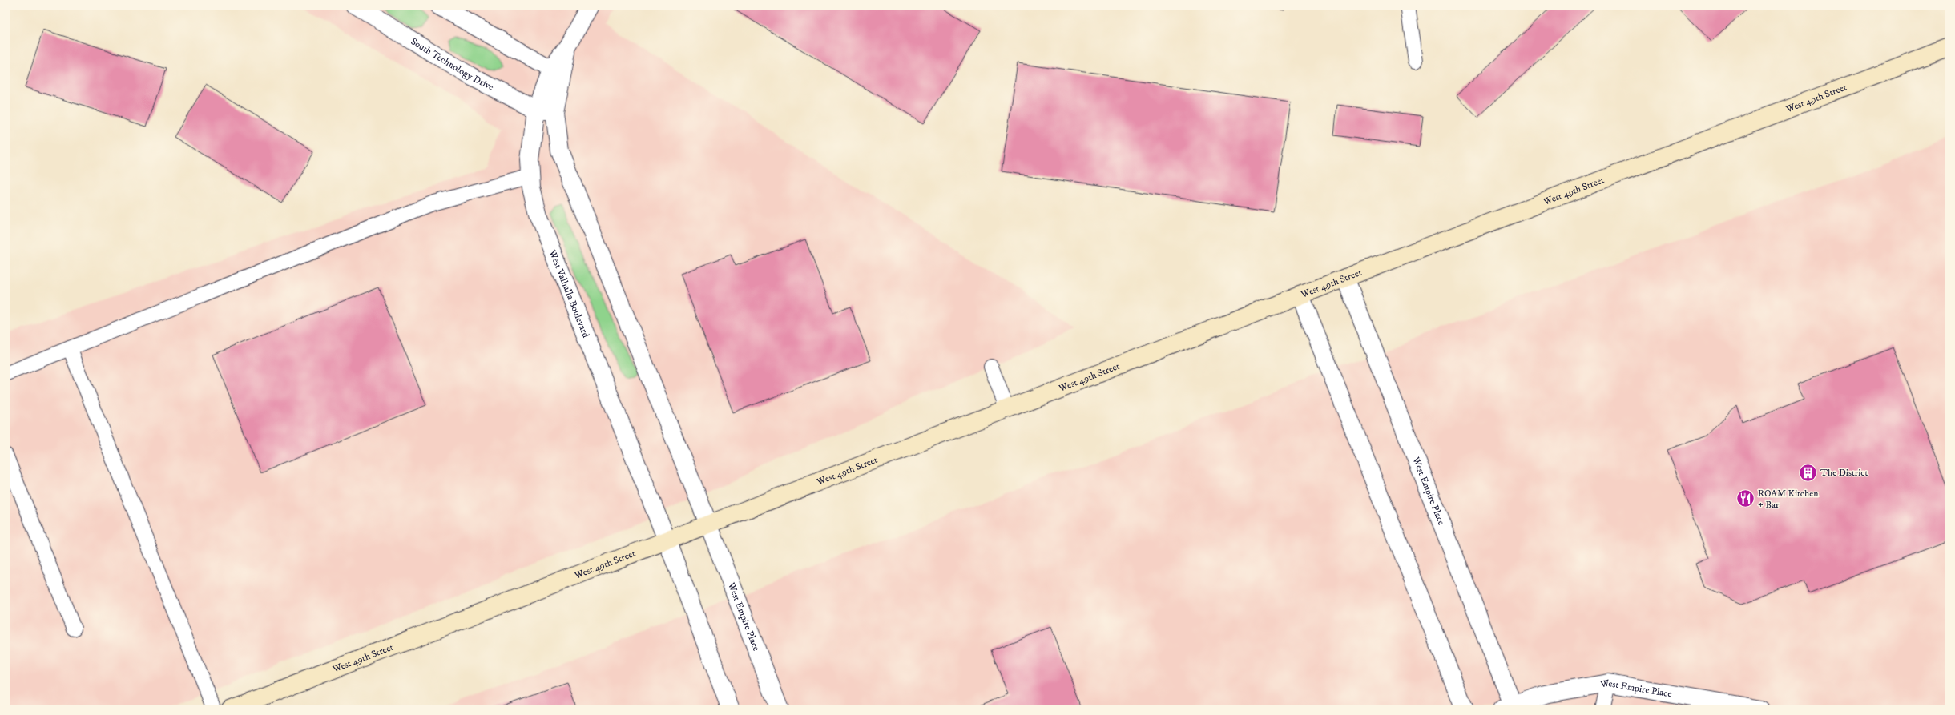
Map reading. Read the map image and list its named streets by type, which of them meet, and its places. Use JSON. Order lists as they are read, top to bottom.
{
  "streets": {
    "main road": ["West 49th Street"],
    "street": ["South Technology Drive", "West Valhalla Boulevard", "West Empire Place"]
  },
  "crossings": [
    ["South Technology Drive", "West Valhalla Boulevard"],
    ["West 49th Street", "West Valhalla Boulevard"],
    ["West 49th Street", "West Empire Place"],
    ["West Valhalla Boulevard", "West Empire Place"]
  ],
  "places": {
    "building": ["The District"],
    "restaurant": ["ROAM Kitchen + Bar"]
  }
}
